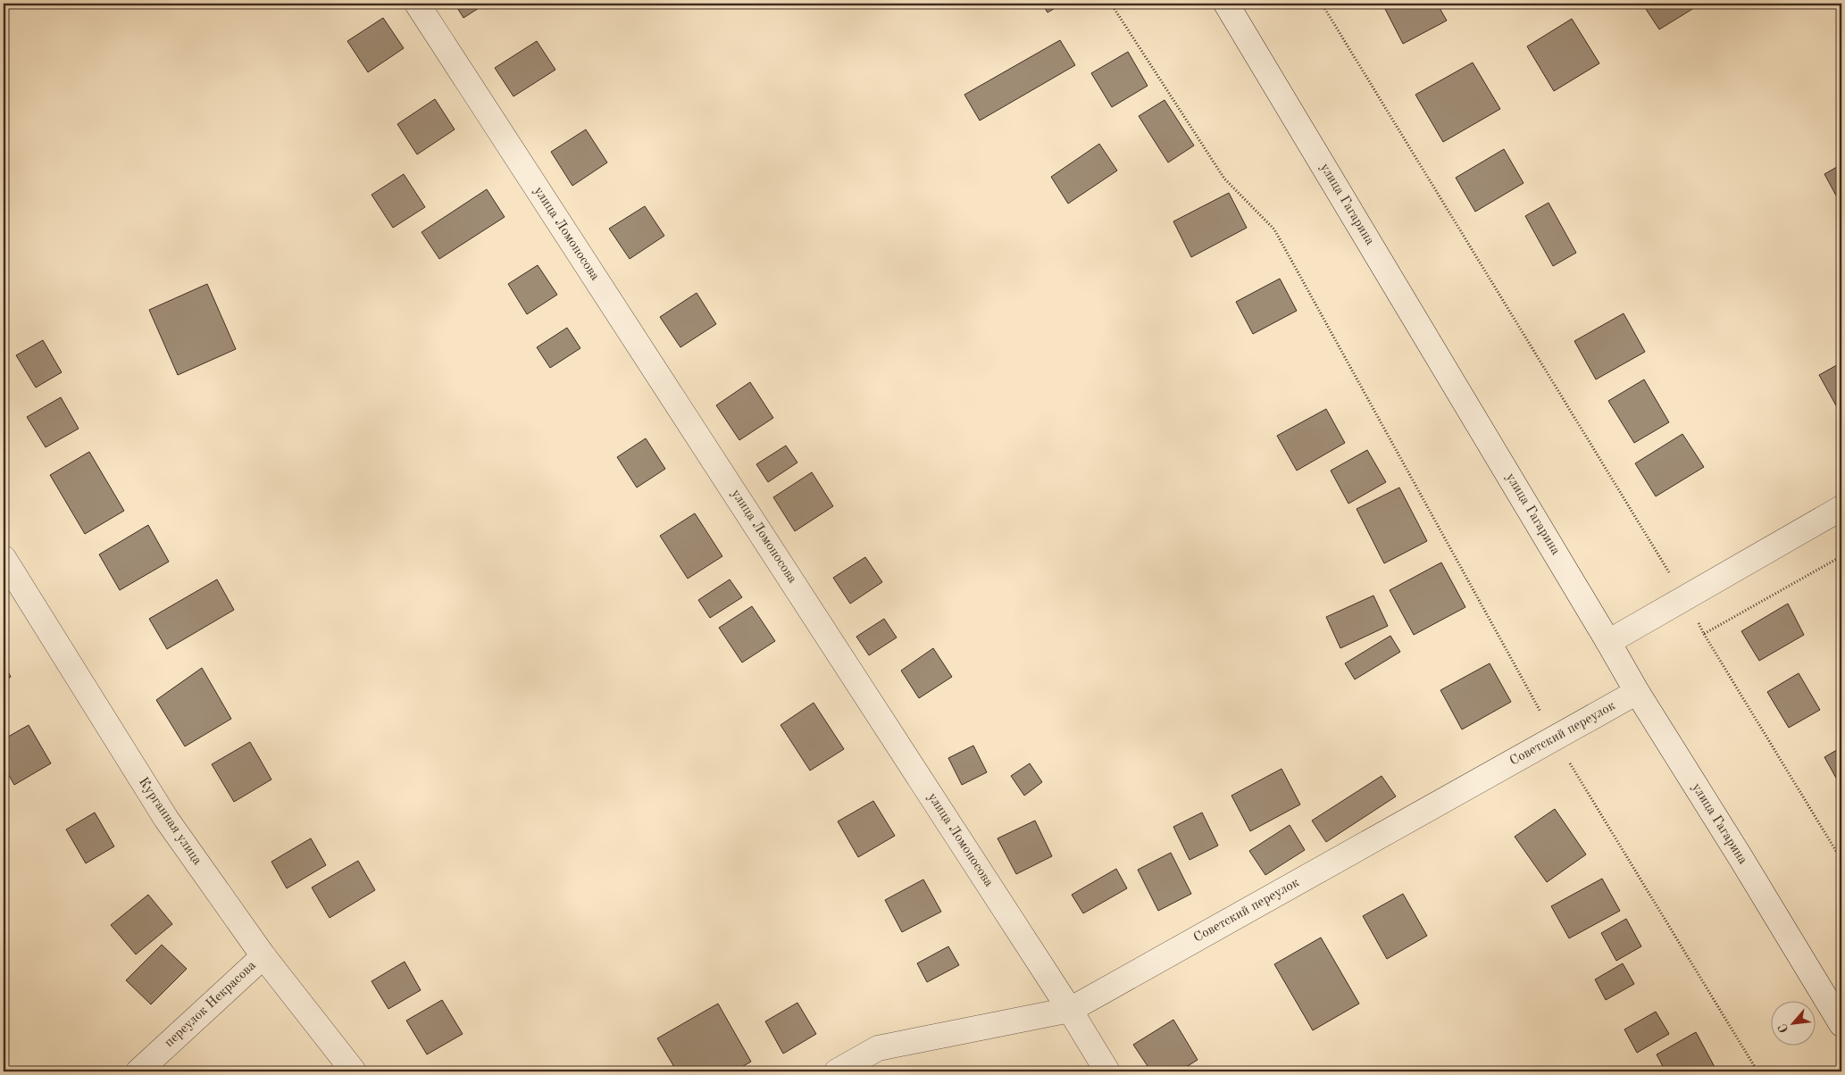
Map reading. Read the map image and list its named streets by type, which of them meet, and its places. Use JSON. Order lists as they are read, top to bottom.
{
  "streets": {
    "street": [
      "улица Гагарина",
      "улица Ломоносова",
      "Советский переулок",
      "Курганная улица",
      "переулок Некрасова"
    ]
  },
  "crossings": [
    ["улица Гагарина", "Советский переулок"],
    ["улица Ломоносова", "Советский переулок"],
    ["Курганная улица", "переулок Некрасова"]
  ],
  "north": "bottom left"
}
